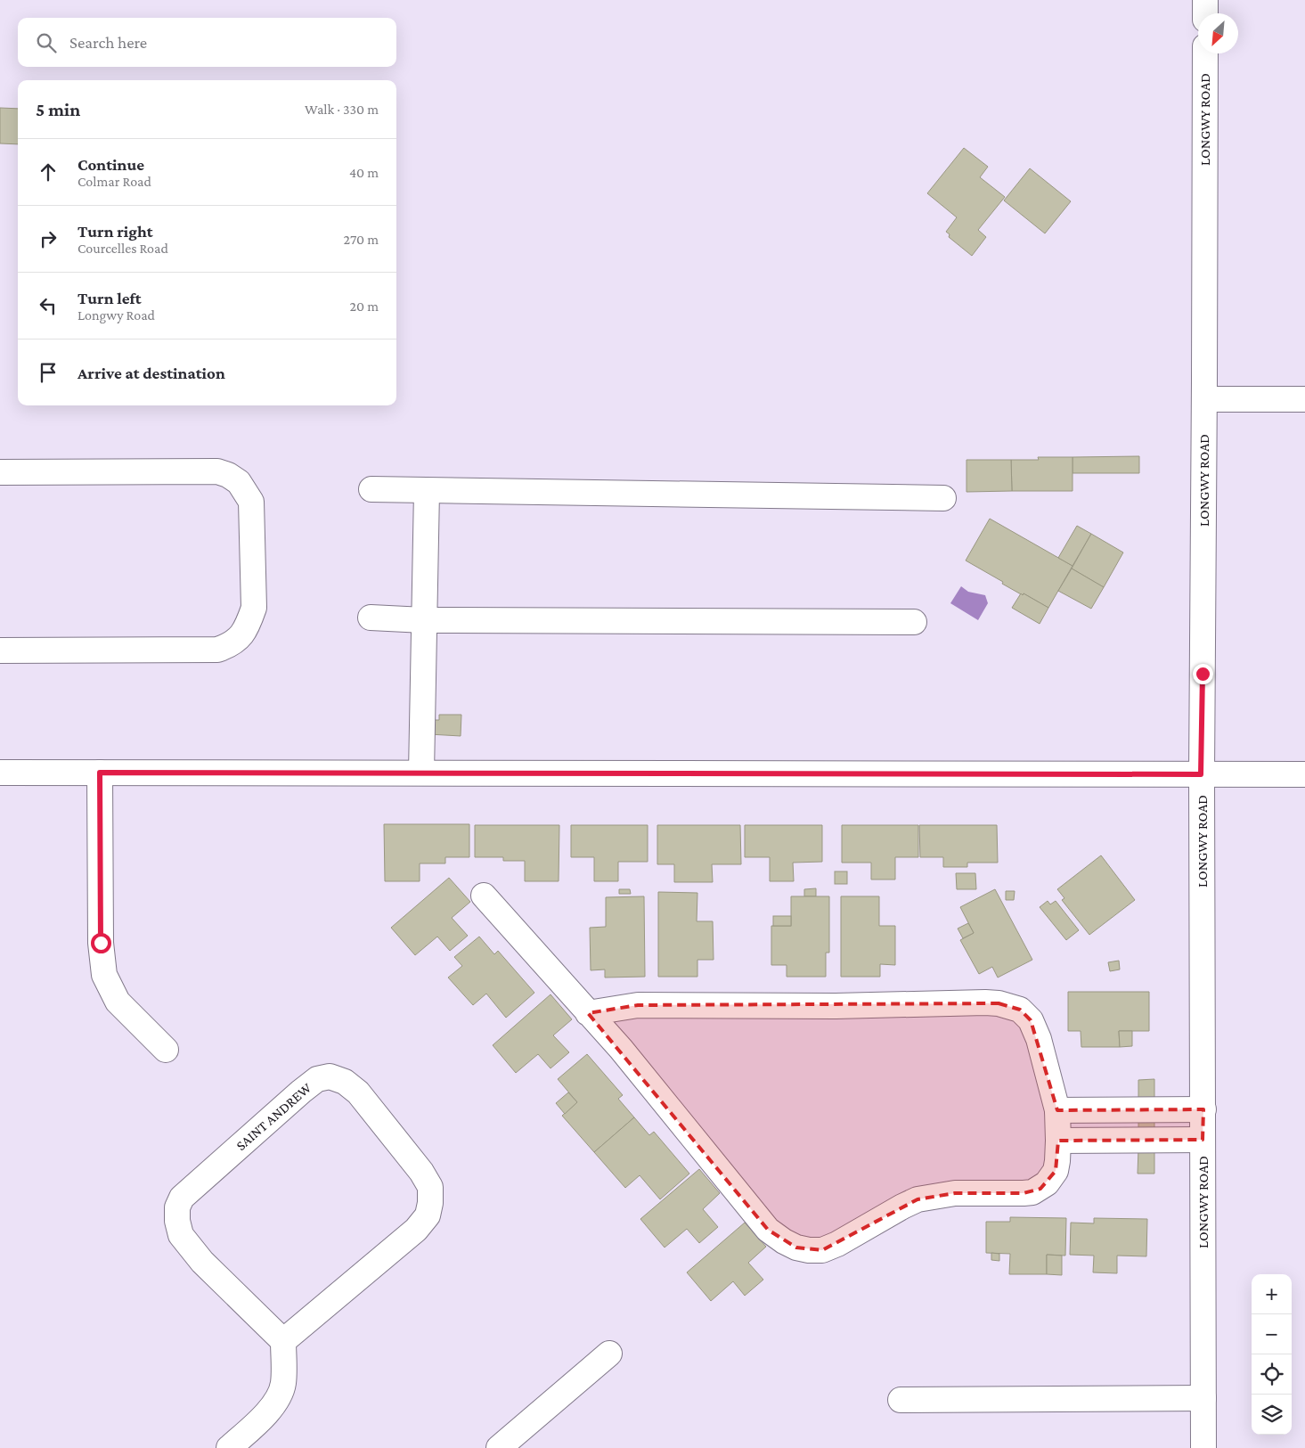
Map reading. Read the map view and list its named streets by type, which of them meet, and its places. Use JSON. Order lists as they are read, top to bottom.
{
  "streets": {
    "street": ["LONGWY ROAD", "SAINT ANDREW"]
  },
  "north": "bottom left",
  "page": {
    "search": "Search here",
    "heading": ["5 min", "Walk · 330 m"],
    "list": [
      ["Continue", "Colmar Road", "40 m"],
      ["Turn right", "Courcelles Road", "270 m"],
      ["Turn left", "Longwy Road", "20 m"],
      "Arrive at destination"
    ],
    "map_buttons": ["+", "−"]
  }
}
